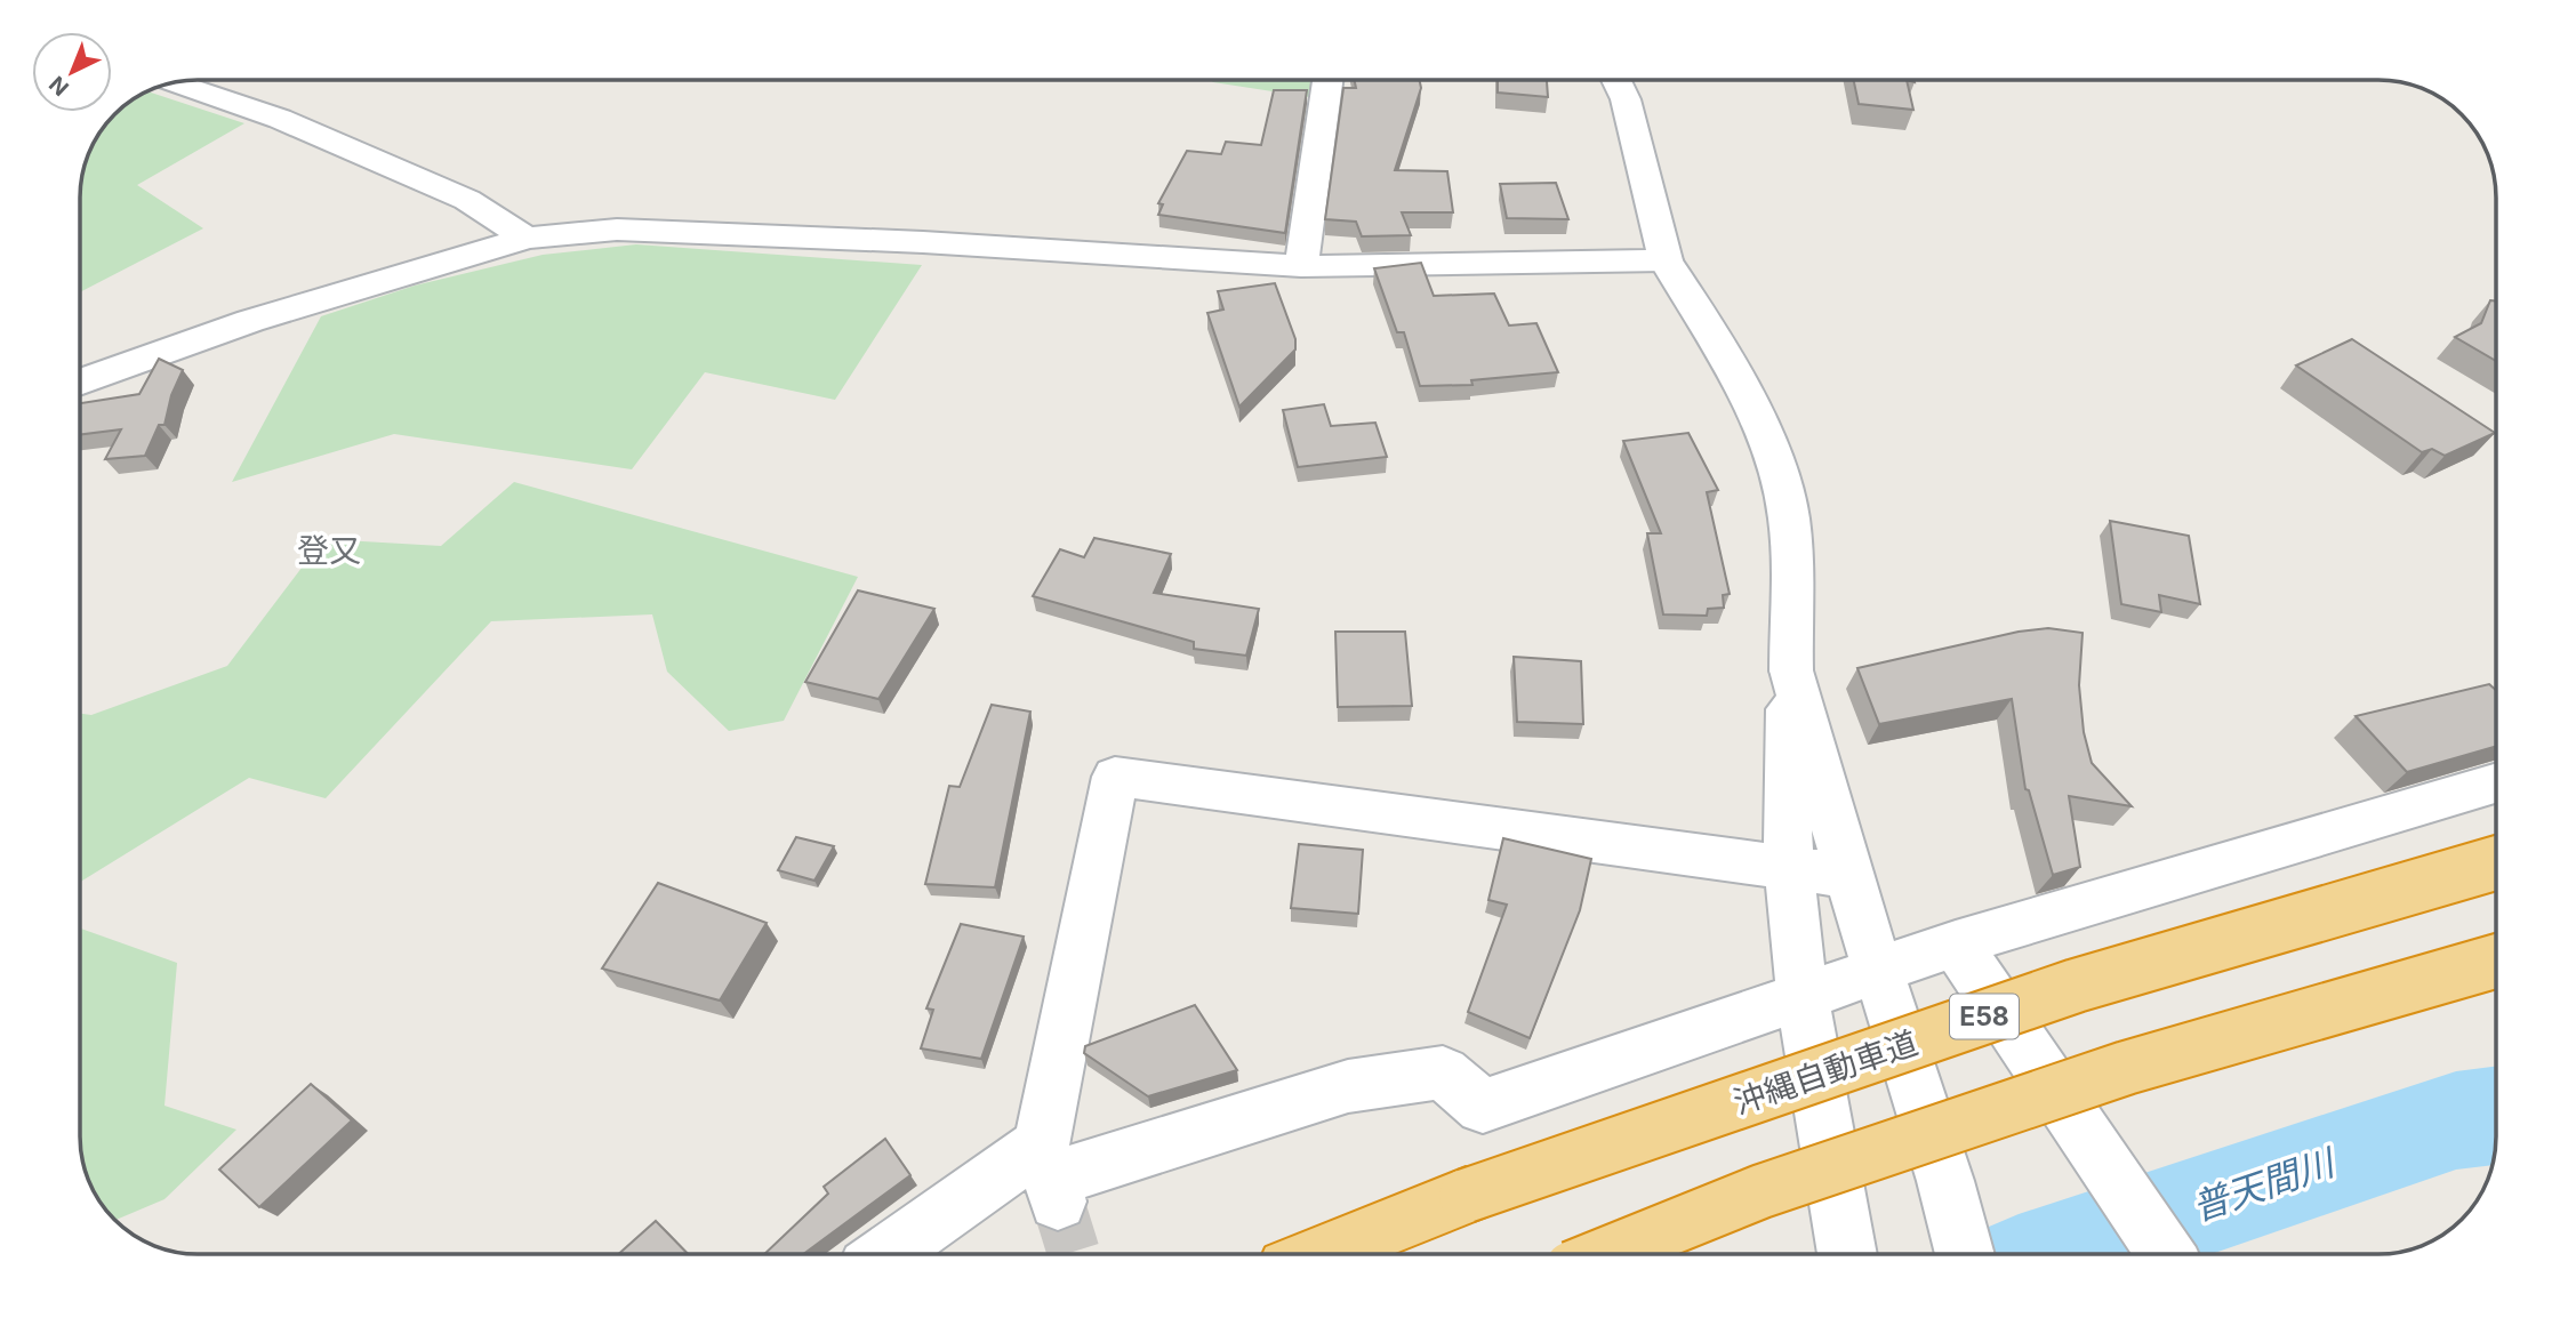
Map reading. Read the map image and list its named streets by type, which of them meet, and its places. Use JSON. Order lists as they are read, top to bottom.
{
  "streets": {
    "highway": ["E58", "沖縄自動車道"]
  },
  "districts": ["登又"],
  "water": ["普天間川"],
  "north": "bottom left"
}
